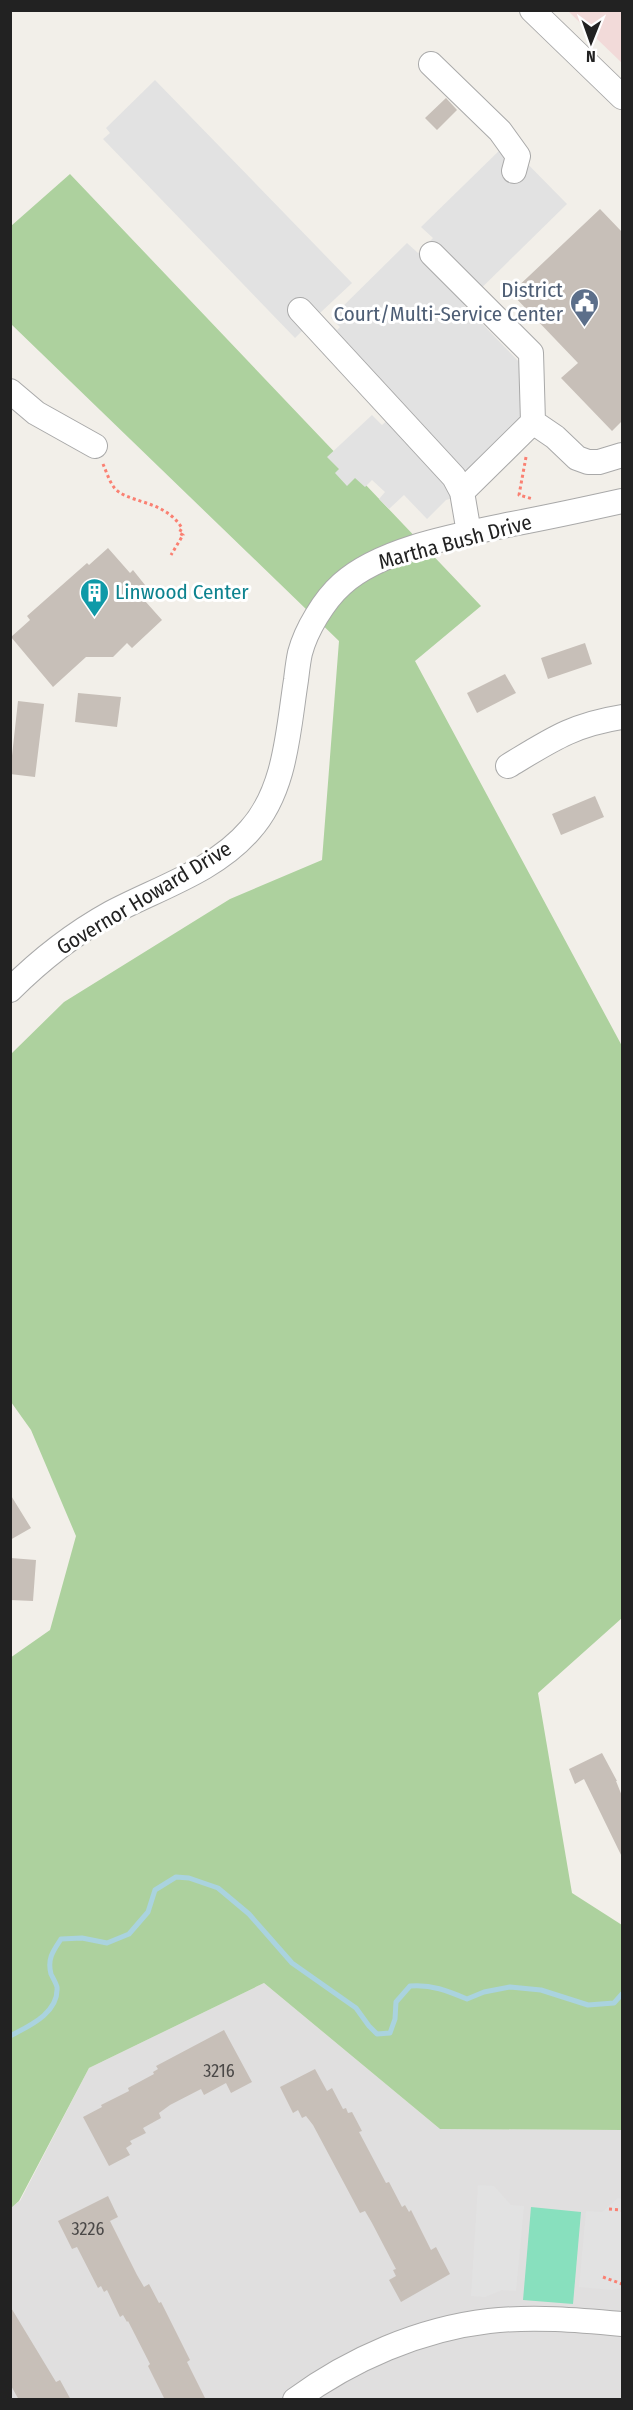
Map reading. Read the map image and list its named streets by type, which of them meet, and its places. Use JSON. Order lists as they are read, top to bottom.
{
  "streets": {
    "street": ["Martha Bush Drive", "Governor Howard Drive"]
  },
  "crossings": [
    ["Martha Bush Drive", "Governor Howard Drive"]
  ],
  "places": {
    "public building": ["District Court/Multi-Service Center"],
    "building": ["Linwood Center"]
  },
  "house_numbers": ["3216", "3226"],
  "north": "bottom"
}
